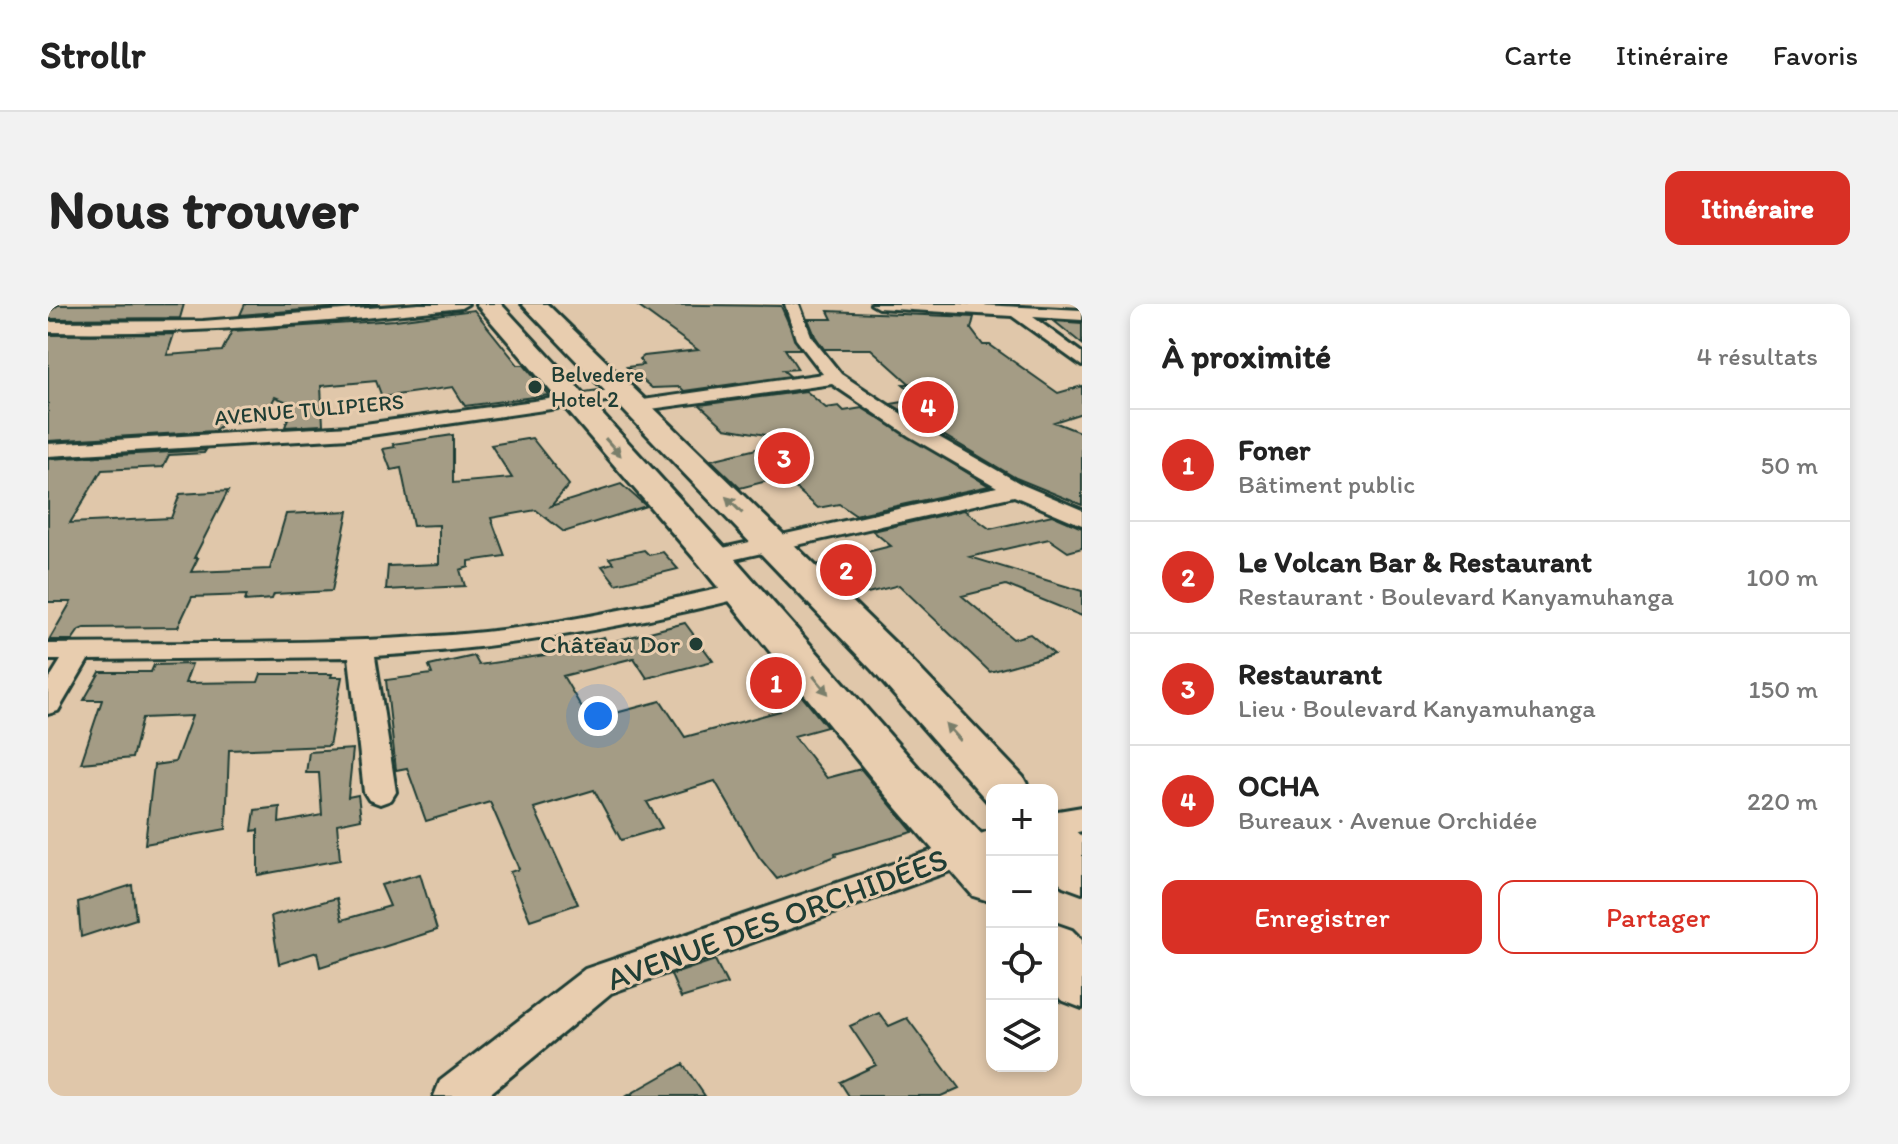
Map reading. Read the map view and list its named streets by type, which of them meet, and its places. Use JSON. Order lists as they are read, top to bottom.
{
  "streets": {
    "street": ["AVENUE TULIPIERS", "AVENUE DES ORCHIDÉES"]
  },
  "places": ["Belvedere Hotel 2", "Château Dor"],
  "page": {
    "header": "Strollr",
    "nav": ["Carte", "Itinéraire", "Favoris"],
    "buttons": [
      "Itinéraire",
      ["Enregistrer", "Partager"]
    ],
    "title": "Nous trouver",
    "heading": ["À proximité", "4 résultats"],
    "pins": [
      "4",
      "3",
      "2",
      "1"
    ],
    "list": [
      {
        "mark": "1",
        "name": "Foner",
        "note": "Bâtiment public",
        "value": "50 m"
      },
      {
        "mark": "2",
        "name": "Le Volcan Bar & Restaurant",
        "note": "Restaurant · Boulevard Kanyamuhanga",
        "value": "100 m"
      },
      {
        "mark": "3",
        "name": "Restaurant",
        "note": "Lieu · Boulevard Kanyamuhanga",
        "value": "150 m"
      },
      {
        "mark": "4",
        "name": "OCHA",
        "note": "Bureaux · Avenue Orchidée",
        "value": "220 m"
      }
    ],
    "map_buttons": ["+", "−"]
  }
}
